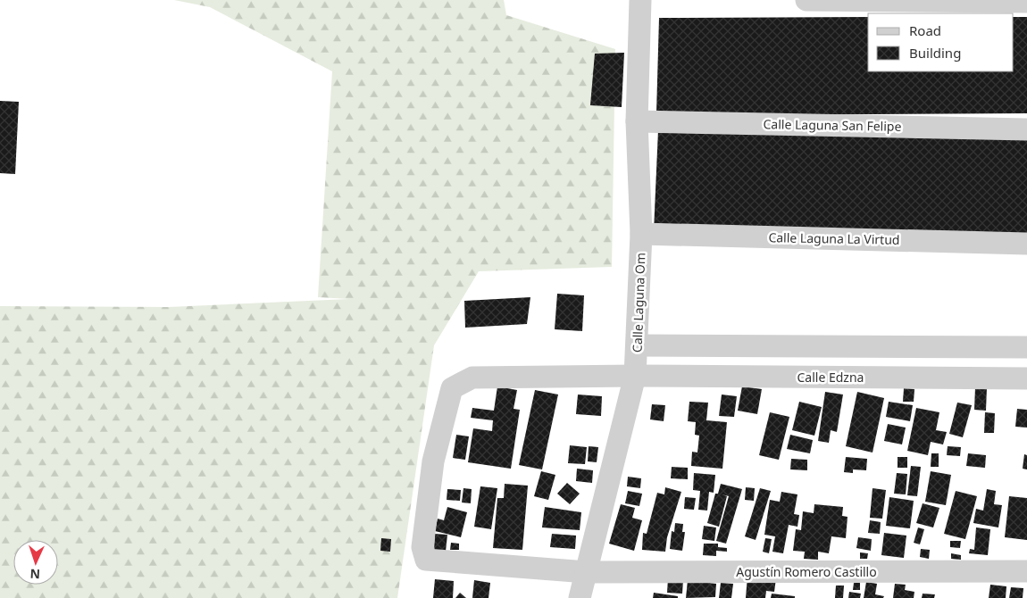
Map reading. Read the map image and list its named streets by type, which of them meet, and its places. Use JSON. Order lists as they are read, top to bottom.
{
  "streets": {
    "street": [
      "Calle Laguna San Felipe",
      "Calle Laguna La Virtud",
      "Calle Laguna Om",
      "Calle Edzna",
      "Agustín Romero Castillo"
    ]
  },
  "crossings": [
    ["Calle Laguna San Felipe", "Calle Laguna Om"],
    ["Calle Laguna La Virtud", "Calle Laguna Om"],
    ["Calle Laguna Om", "Calle Edzna"],
    ["Calle Laguna Om", "Agustín Romero Castillo"],
    ["Calle Edzna", "Agustín Romero Castillo"]
  ],
  "legend": ["Road", "Building"],
  "north": "bottom"
}
